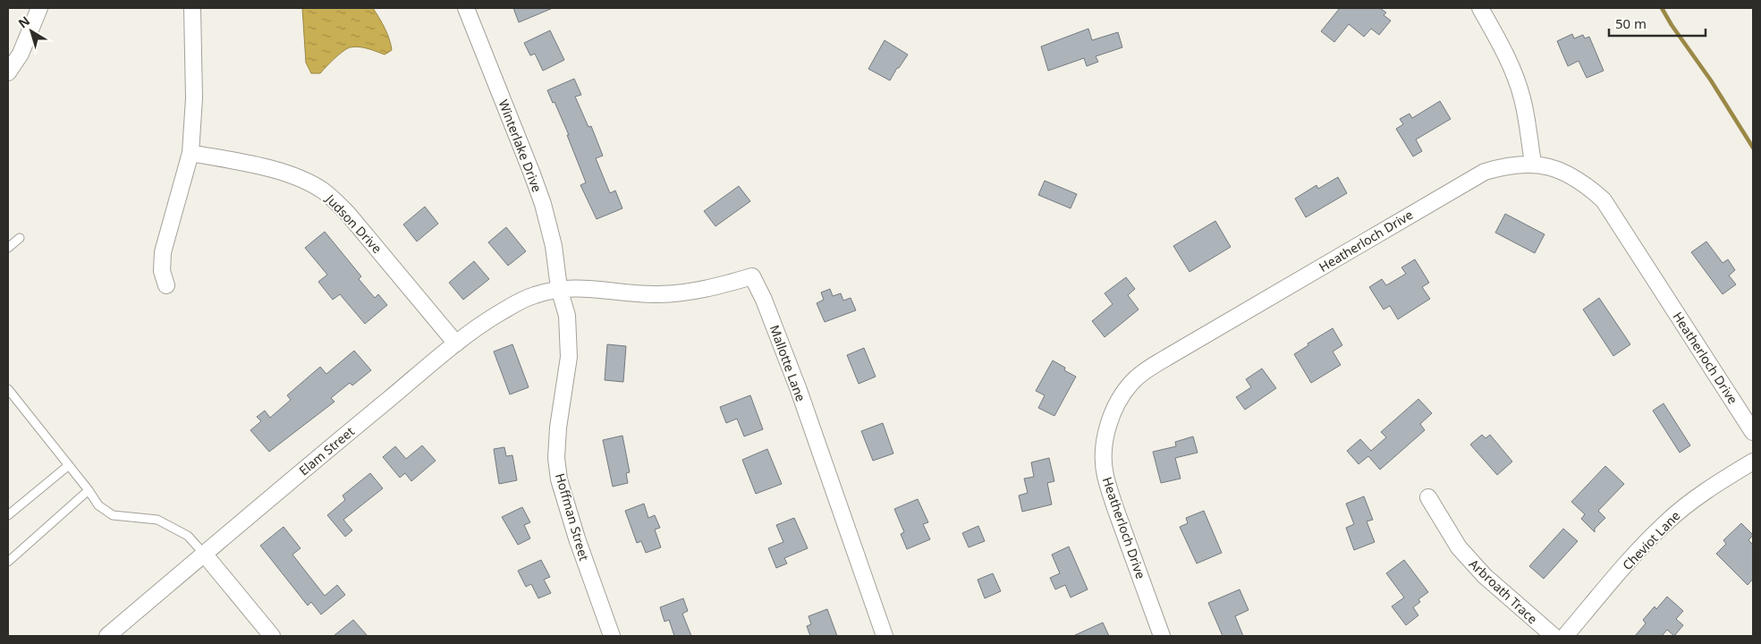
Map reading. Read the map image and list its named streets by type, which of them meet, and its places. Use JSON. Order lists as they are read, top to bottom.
{
  "streets": {
    "street": [
      "Winterlake Drive",
      "Judson Drive",
      "Heatherloch Drive",
      "Mallotte Lane",
      "Elam Street",
      "Hoffman Street",
      "Cheviot Lane",
      "Arbroath Trace"
    ]
  },
  "crossings": [
    ["Winterlake Drive", "Mallotte Lane"],
    ["Winterlake Drive", "Elam Street"],
    ["Winterlake Drive", "Hoffman Street"],
    ["Judson Drive", "Elam Street"],
    ["Mallotte Lane", "Elam Street"],
    ["Mallotte Lane", "Hoffman Street"],
    ["Elam Street", "Hoffman Street"]
  ],
  "scale_bar": "50 m",
  "north": "top left"
}
